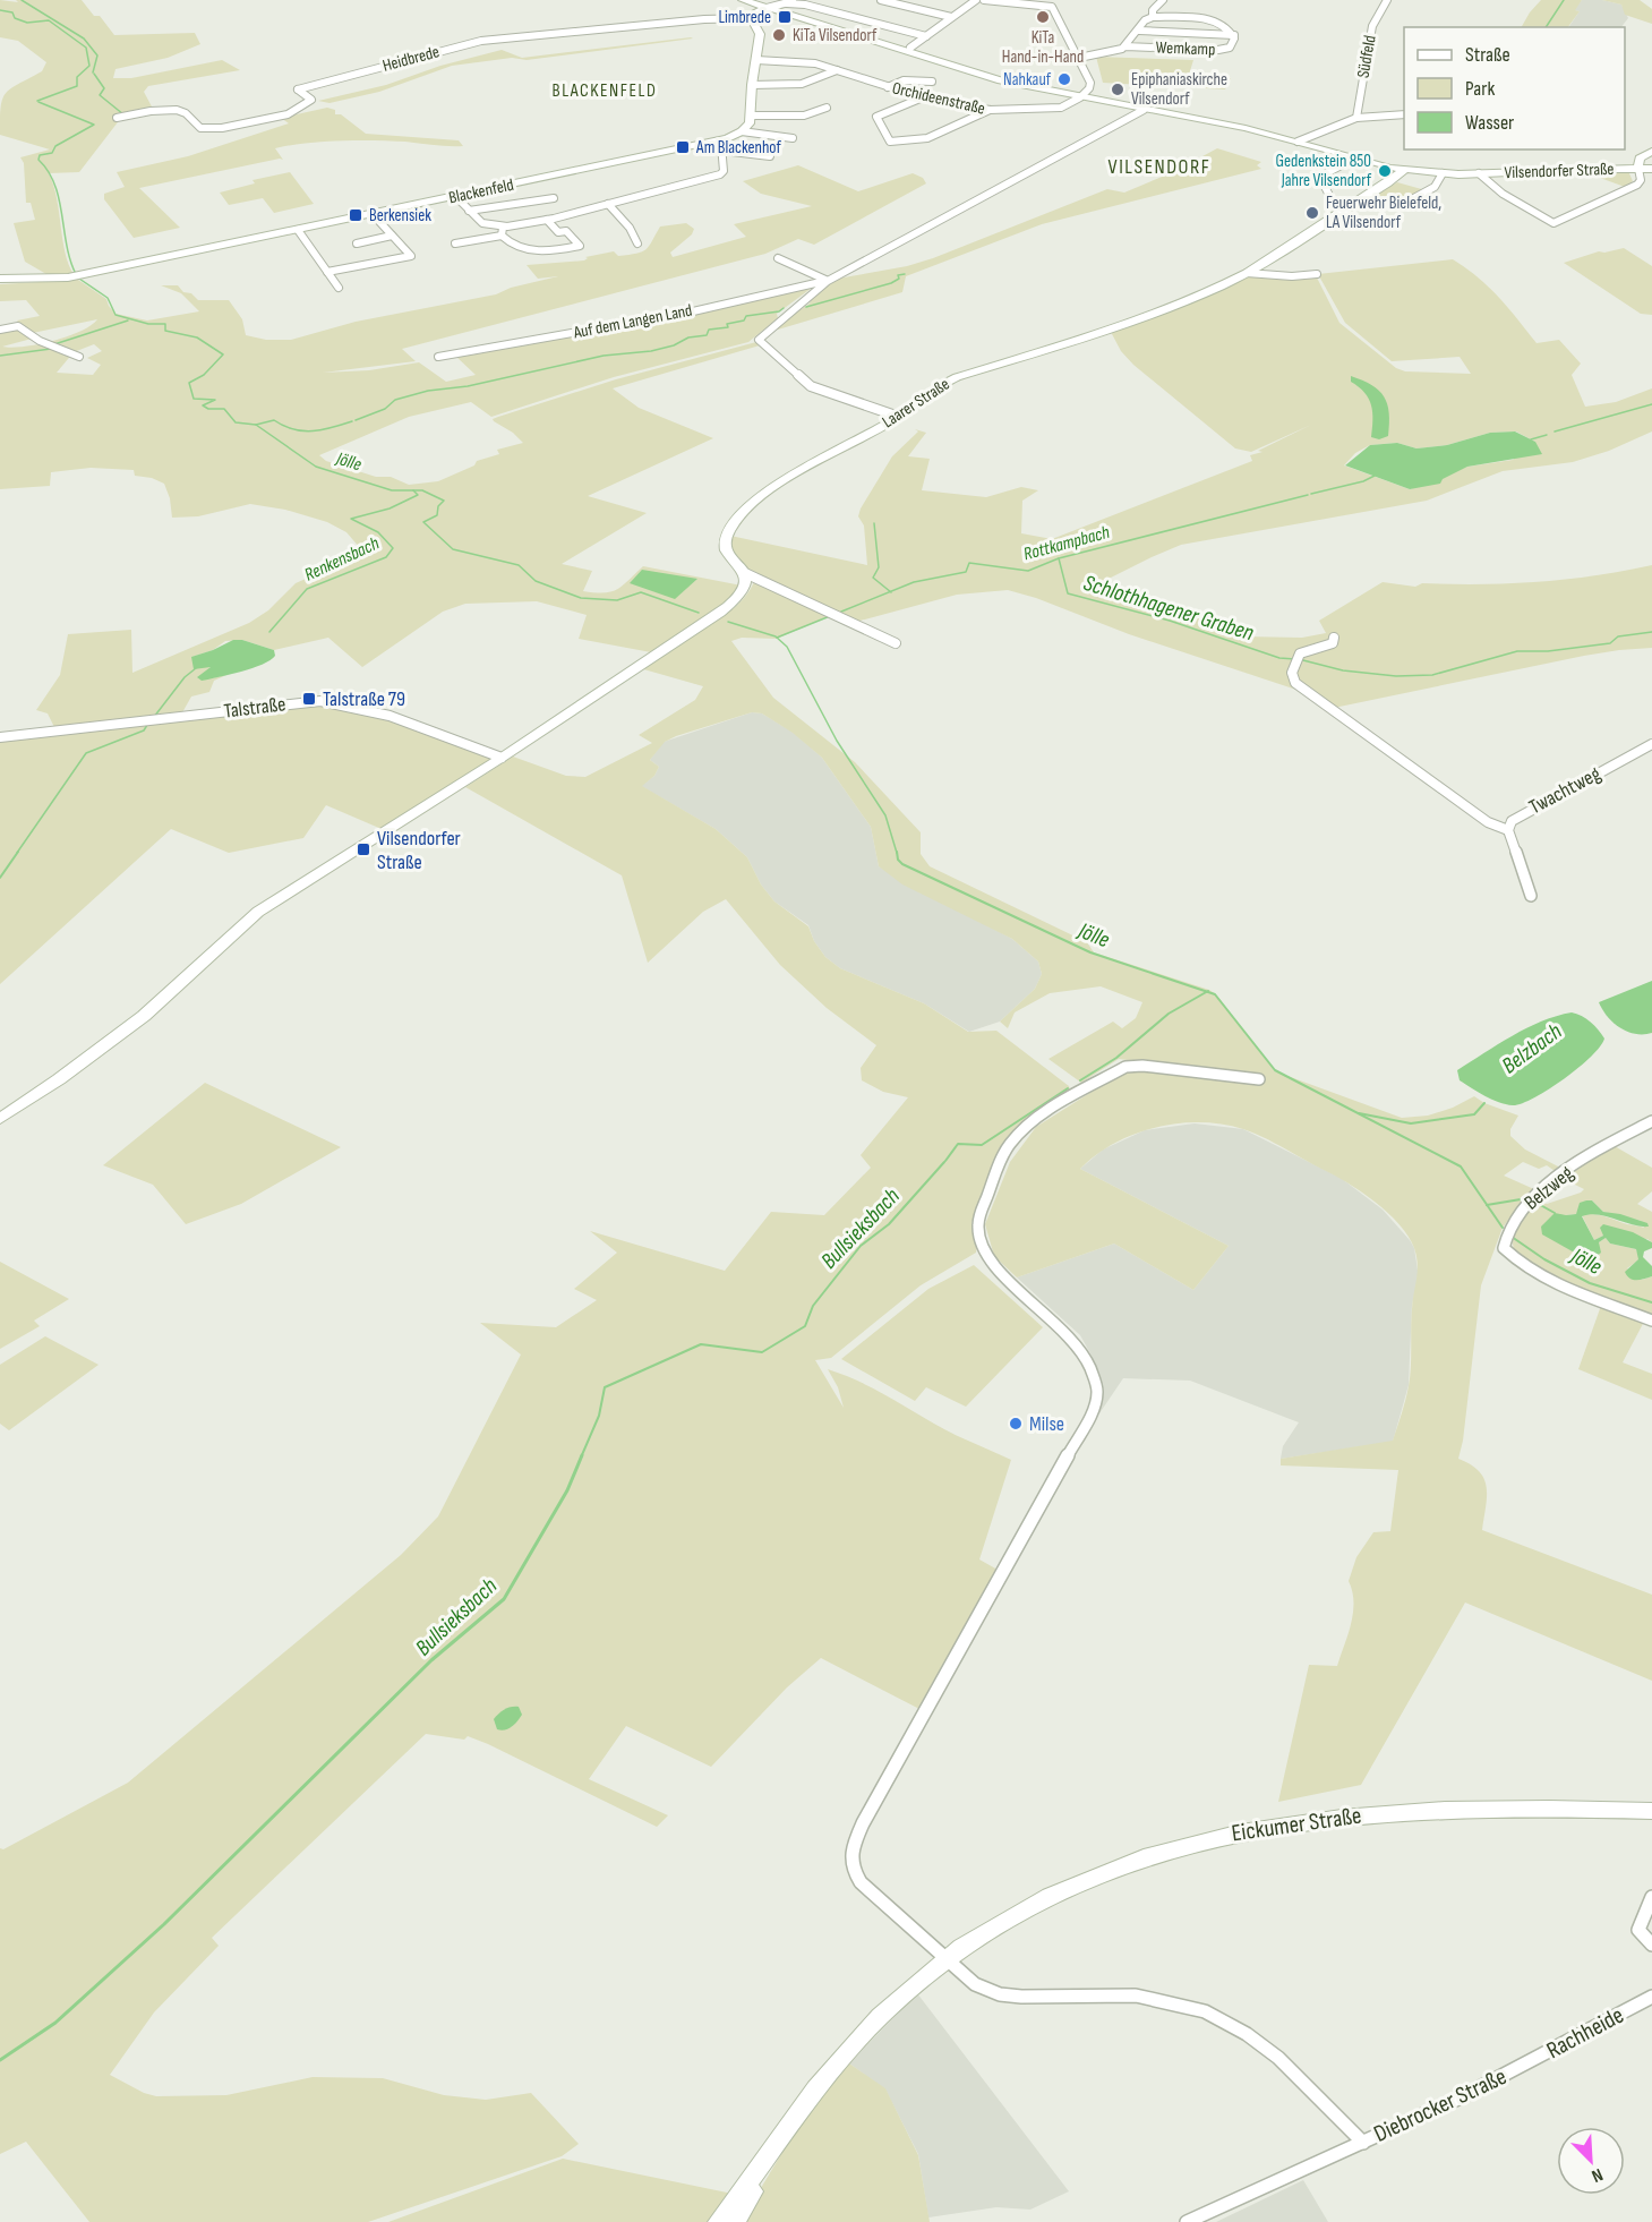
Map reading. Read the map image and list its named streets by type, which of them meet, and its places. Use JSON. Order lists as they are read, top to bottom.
{
  "streets": {
    "street": [
      "Wemkamp",
      "Südfeld",
      "Heidbrede",
      "Orchideenstraße",
      "Vilsendorfer Straße",
      "Blackenfeld",
      "Auf dem Langen Land",
      "Laarer Straße",
      "Talstraße",
      "Twachtweg",
      "Belzweg",
      "Eickumer Straße",
      "Rachheide",
      "Diebrocker Straße"
    ]
  },
  "crossings": [
    ["Orchideenstraße", "Vilsendorfer Straße"],
    ["Vilsendorfer Straße", "Auf dem Langen Land"],
    ["Vilsendorfer Straße", "Laarer Straße"],
    ["Auf dem Langen Land", "Laarer Straße"],
    ["Rachheide", "Diebrocker Straße"]
  ],
  "districts": ["BLACKENFELD", "VILSENDORF"],
  "water": [
    "Jölle",
    "Rottkampbach",
    "Renkensbach",
    "Schlothhagener Graben",
    "Belzbach",
    "Bullsieksbach"
  ],
  "places": {
    "transit": [
      "Limbrede",
      "Am Blackenhof",
      "Berkensiek",
      "Talstraße 79",
      "Vilsendorfer Straße"
    ],
    "other": [
      "KiTa Hand-in-Hand",
      "KiTa Vilsendorf",
      "Nahkauf",
      "Epiphaniaskirche Vilsendorf",
      "Gedenkstein 850 Jahre Vilsendorf",
      "Feuerwehr Bielefeld, LA Vilsendorf",
      "Milse"
    ]
  },
  "legend": ["Straße", "Park", "Wasser"],
  "north": "bottom right"
}
